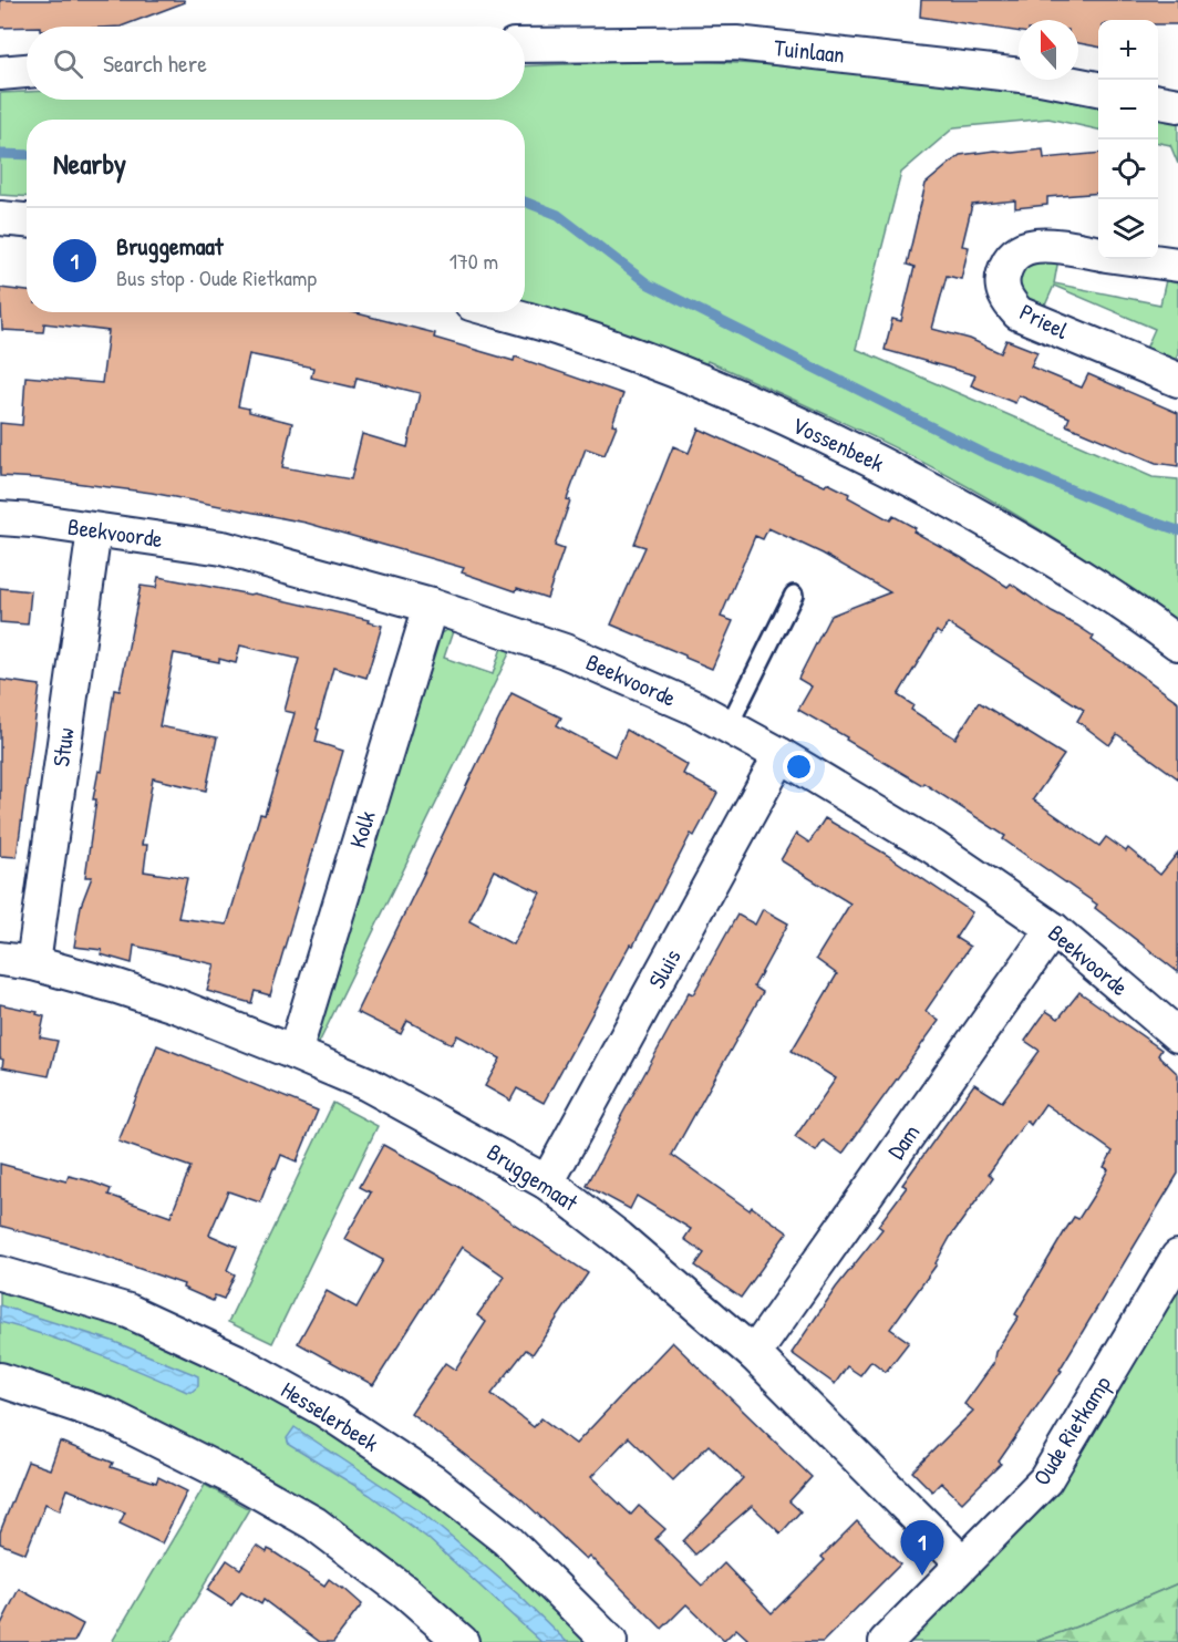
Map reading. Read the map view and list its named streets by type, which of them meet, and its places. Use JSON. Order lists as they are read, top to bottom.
{
  "streets": {
    "street": [
      "Tuinlaan",
      "Prieel",
      "Vossenbeek",
      "Beekvoorde",
      "Stuw",
      "Kolk",
      "Sluis",
      "Dam",
      "Bruggemaat",
      "Hesselerbeek",
      "Oude Rietkamp"
    ]
  },
  "crossings": [
    ["Beekvoorde", "Stuw"],
    ["Beekvoorde", "Kolk"],
    ["Beekvoorde", "Sluis"],
    ["Beekvoorde", "Dam"],
    ["Stuw", "Bruggemaat"],
    ["Kolk", "Bruggemaat"],
    ["Sluis", "Bruggemaat"],
    ["Dam", "Bruggemaat"],
    ["Bruggemaat", "Oude Rietkamp"]
  ],
  "north": "top",
  "page": {
    "map_buttons": ["+", "−"],
    "search": "Search here",
    "heading": "Nearby",
    "list": [
      {
        "mark": "1",
        "name": "Bruggemaat",
        "note": "Bus stop · Oude Rietkamp",
        "value": "170 m"
      }
    ],
    "pins": "1"
  }
}
